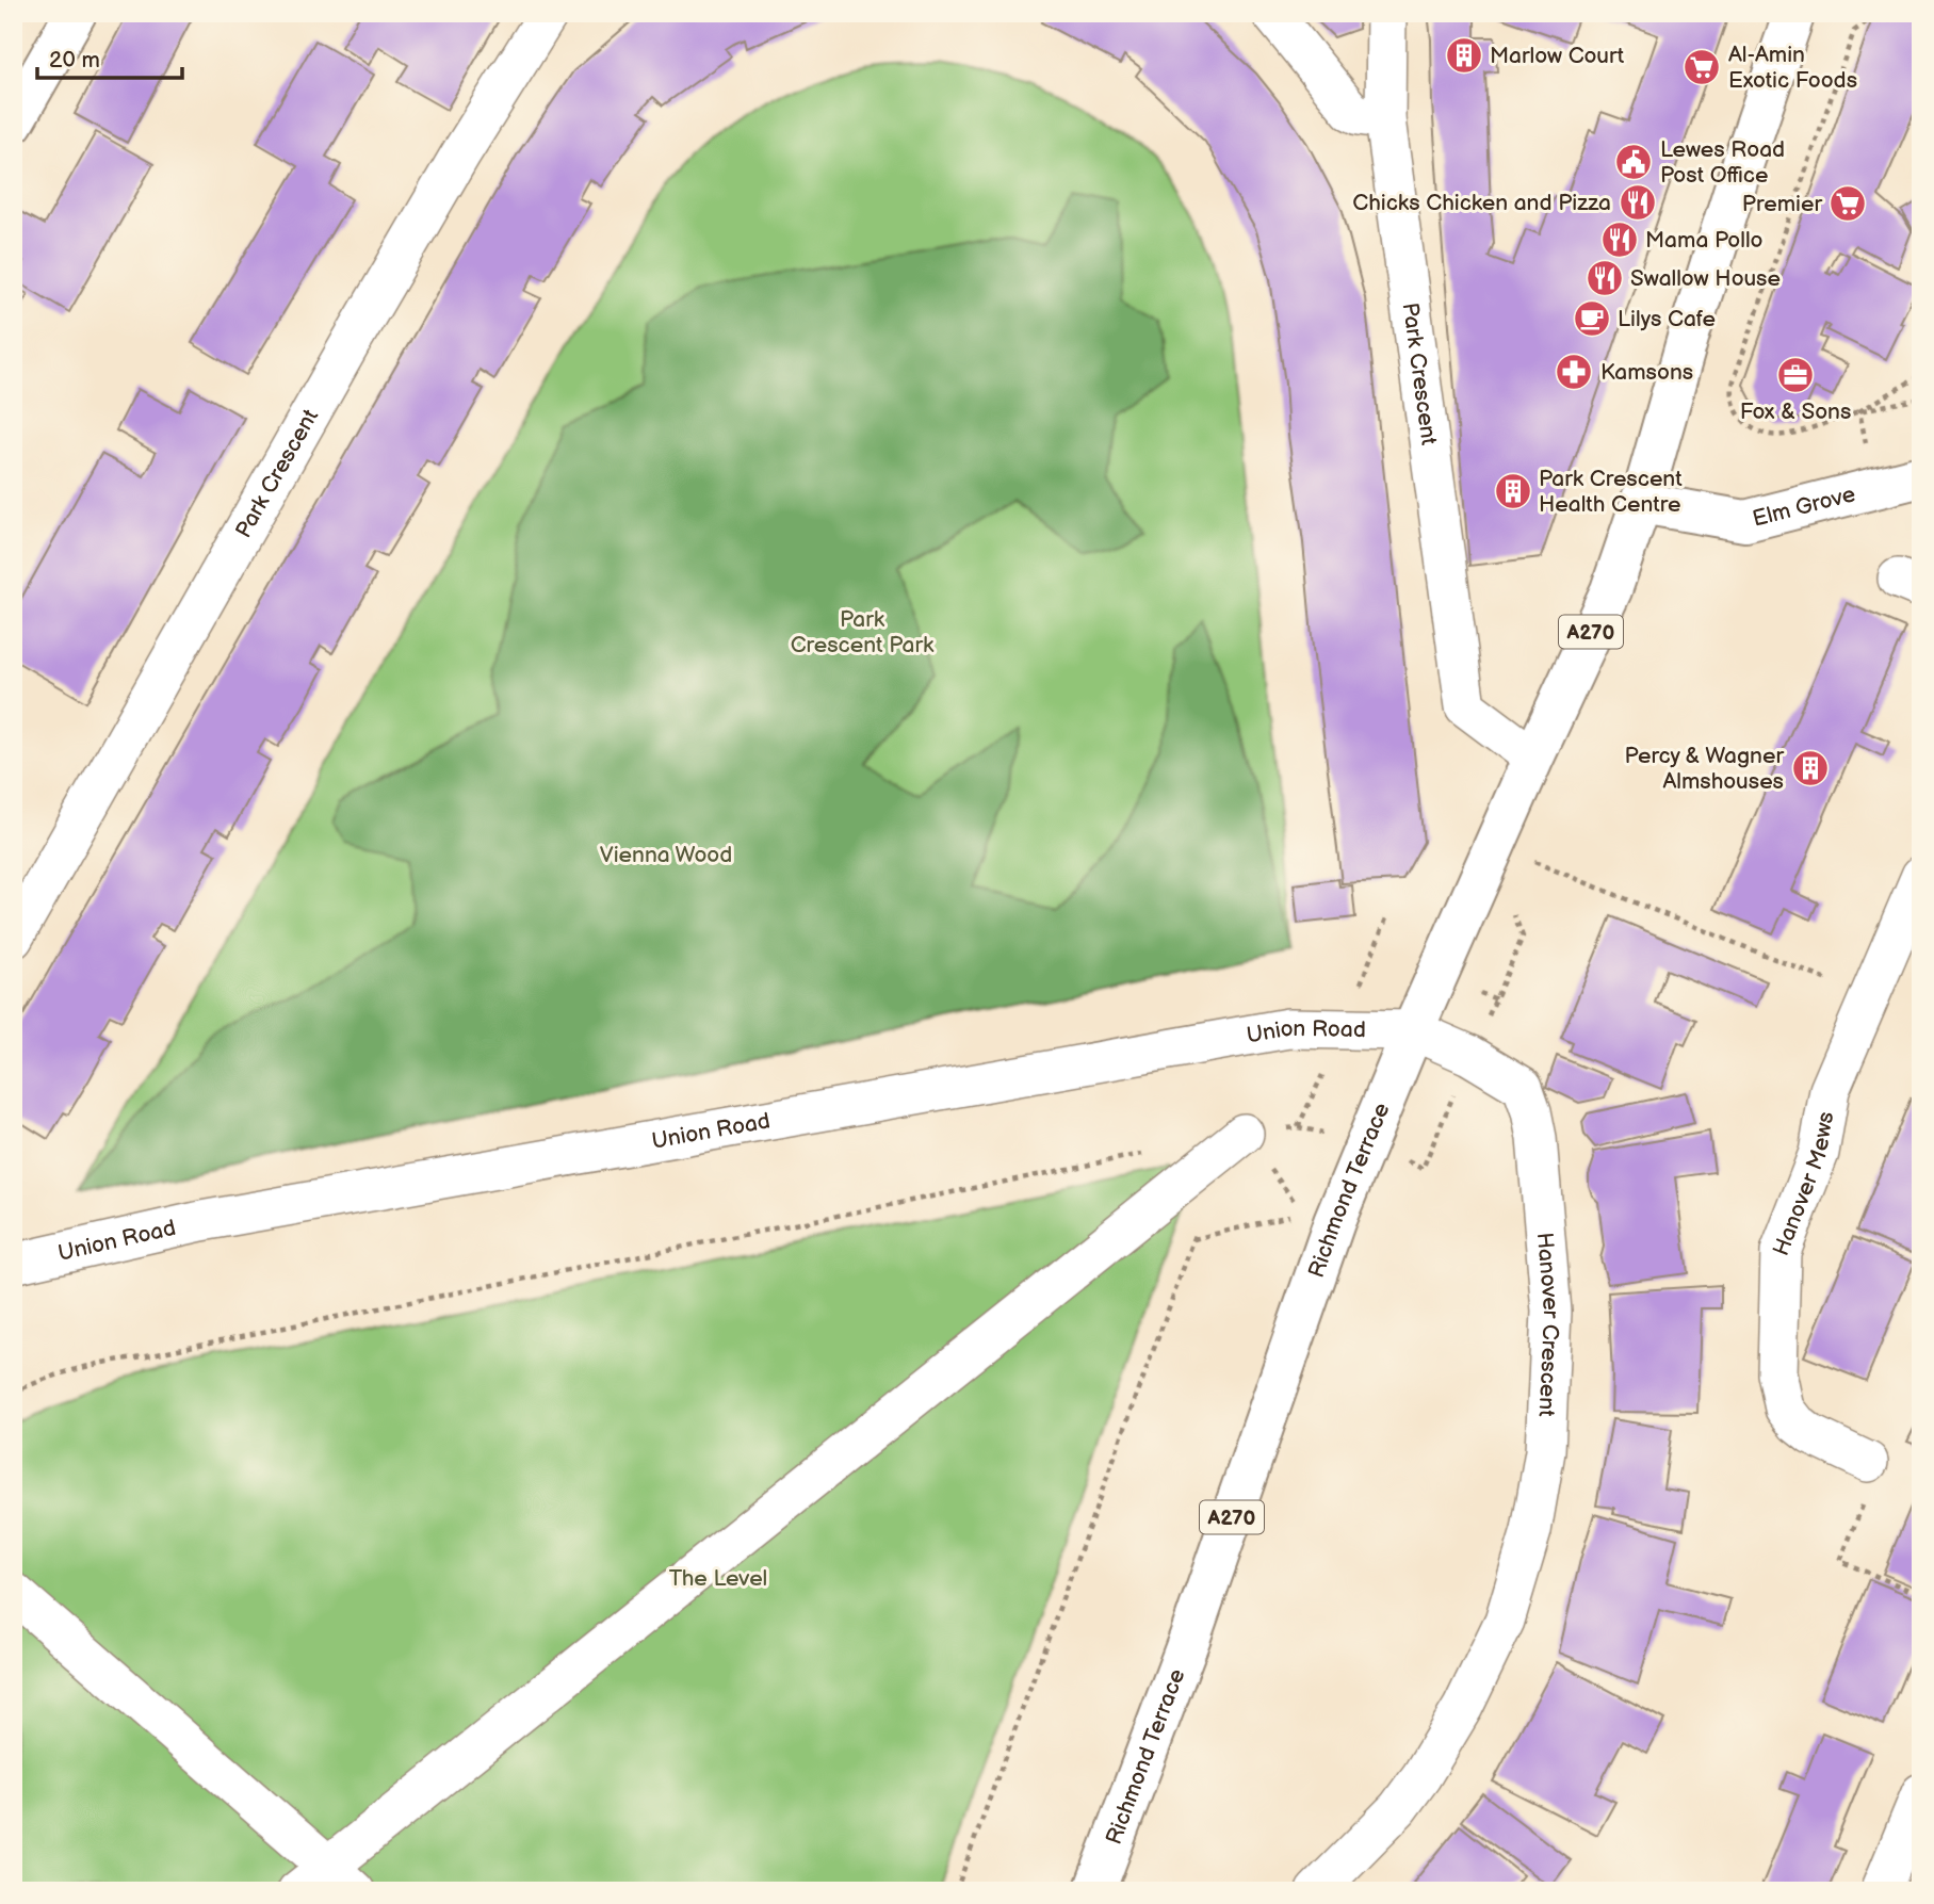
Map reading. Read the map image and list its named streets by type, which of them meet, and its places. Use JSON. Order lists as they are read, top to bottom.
{
  "streets": {
    "main road": ["Elm Grove", "A270", "Richmond Terrace"],
    "street": [
      "Park Crescent",
      "Union Road",
      "Hanover Mews",
      "Hanover Crescent"
    ]
  },
  "crossings": [
    ["Park Crescent", "Richmond Terrace"],
    ["Elm Grove", "A270"],
    ["Elm Grove", "Richmond Terrace"],
    ["A270", "Richmond Terrace"],
    ["Union Road", "Richmond Terrace"],
    ["Union Road", "Hanover Crescent"],
    ["Richmond Terrace", "Hanover Crescent"]
  ],
  "parks": ["Park Crescent Park", "Vienna Wood", "The Level"],
  "places": {
    "building": ["Marlow Court", "Park Crescent Health Centre", "Percy & Wagner Almshouses"],
    "supermarket": ["Al-Amin Exotic Foods", "Premier"],
    "public building": ["Lewes Road Post Office"],
    "restaurant": ["Chicks Chicken and Pizza", "Mama Pollo", "Swallow House"],
    "cafe": ["Lilys Cafe"],
    "pharmacy": ["Kamsons"],
    "office": ["Fox & Sons"]
  },
  "scale_bar": "20 m"
}
